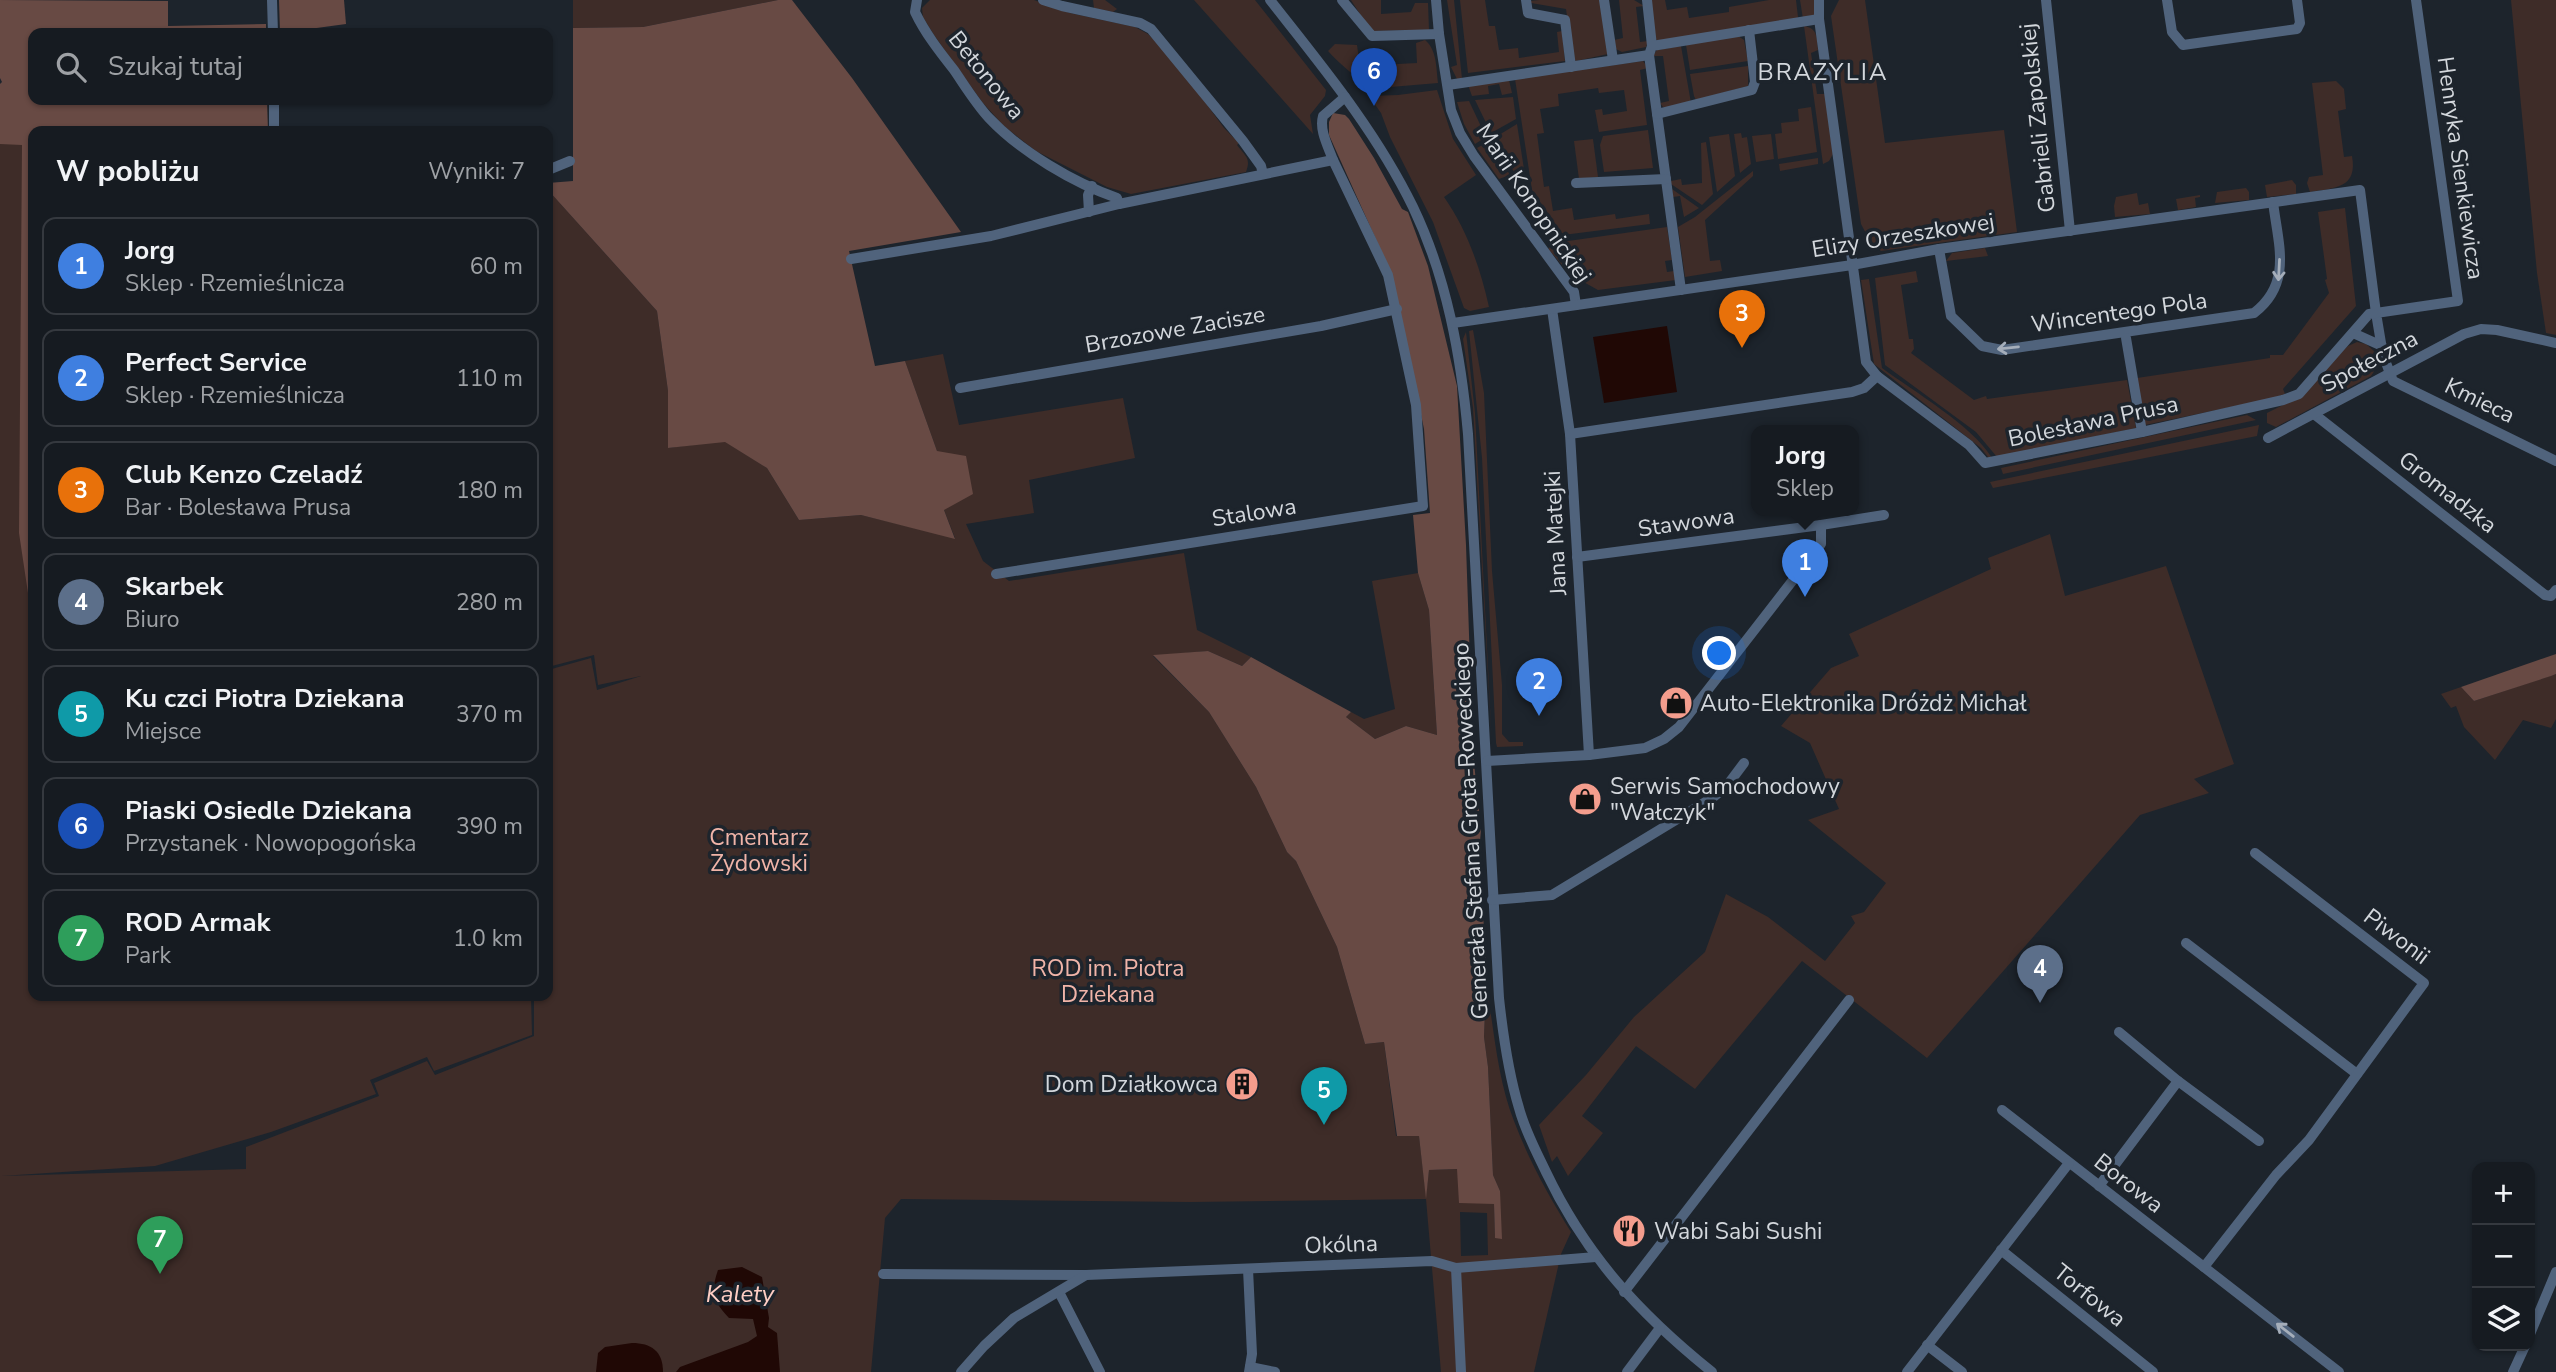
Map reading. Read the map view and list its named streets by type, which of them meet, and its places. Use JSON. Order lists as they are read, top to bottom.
{
  "streets": {
    "street": [
      "Betonowa",
      "Gabrieli Zapolskiej",
      "Henryka Sienkiewicza",
      "Marii Konopnickiej",
      "Elizy Orzeszkowej",
      "Wincentego Pola",
      "Brzozowe Zacisze",
      "Społeczna",
      "Kmieca",
      "Bolesława Prusa",
      "Gromadzka",
      "Stalowa",
      "Stawowa",
      "Jana Matejki",
      "Generała Stefana Grota-Roweckiego",
      "Piwonii",
      "Borowa",
      "Okólna",
      "Torfowa"
    ]
  },
  "crossings": [
    ["Gabrieli Zapolskiej", "Elizy Orzeszkowej"],
    ["Henryka Sienkiewicza", "Elizy Orzeszkowej"],
    ["Henryka Sienkiewicza", "Bolesława Prusa"],
    ["Marii Konopnickiej", "Elizy Orzeszkowej"],
    ["Elizy Orzeszkowej", "Wincentego Pola"],
    ["Elizy Orzeszkowej", "Bolesława Prusa"],
    ["Elizy Orzeszkowej", "Jana Matejki"],
    ["Elizy Orzeszkowej", "Generała Stefana Grota-Roweckiego"],
    ["Brzozowe Zacisze", "Stalowa"],
    ["Społeczna", "Kmieca"],
    ["Społeczna", "Gromadzka"],
    ["Stawowa", "Jana Matejki"],
    ["Generała Stefana Grota-Roweckiego", "Okólna"],
    ["Piwonii", "Borowa"],
    ["Borowa", "Torfowa"]
  ],
  "districts": ["BRAZYLIA"],
  "water": ["Kalety"],
  "parks": ["Cmentarz Żydowski", "ROD im. Piotra Dziekana"],
  "places": {
    "shop": ["Auto-Elektronika Dróżdż Michał", "Serwis Samochodowy \"Wałczyk\""],
    "building": ["Dom Działkowca"],
    "restaurant": ["Wabi Sabi Sushi"]
  },
  "page": {
    "search": "Szukaj tutaj",
    "pins": [
      "6",
      "3",
      "1",
      "2",
      "4",
      "5",
      "7"
    ],
    "heading": ["W pobliżu", "Wyniki: 7"],
    "list": [
      {
        "mark": "1",
        "name": "Jorg",
        "note": "Sklep · Rzemieślnicza",
        "value": "60 m"
      },
      {
        "mark": "2",
        "name": "Perfect Service",
        "note": "Sklep · Rzemieślnicza",
        "value": "110 m"
      },
      {
        "mark": "3",
        "name": "Club Kenzo Czeladź",
        "note": "Bar · Bolesława Prusa",
        "value": "180 m"
      },
      {
        "mark": "4",
        "name": "Skarbek",
        "note": "Biuro",
        "value": "280 m"
      },
      {
        "mark": "5",
        "name": "Ku czci Piotra Dziekana",
        "note": "Miejsce",
        "value": "370 m"
      },
      {
        "mark": "6",
        "name": "Piaski Osiedle Dziekana",
        "note": "Przystanek · Nowopogońska",
        "value": "390 m"
      },
      {
        "mark": "7",
        "name": "ROD Armak",
        "note": "Park",
        "value": "1.0 km"
      }
    ],
    "popup": ["Jorg", "Sklep"],
    "map_buttons": ["+", "−"]
  }
}
